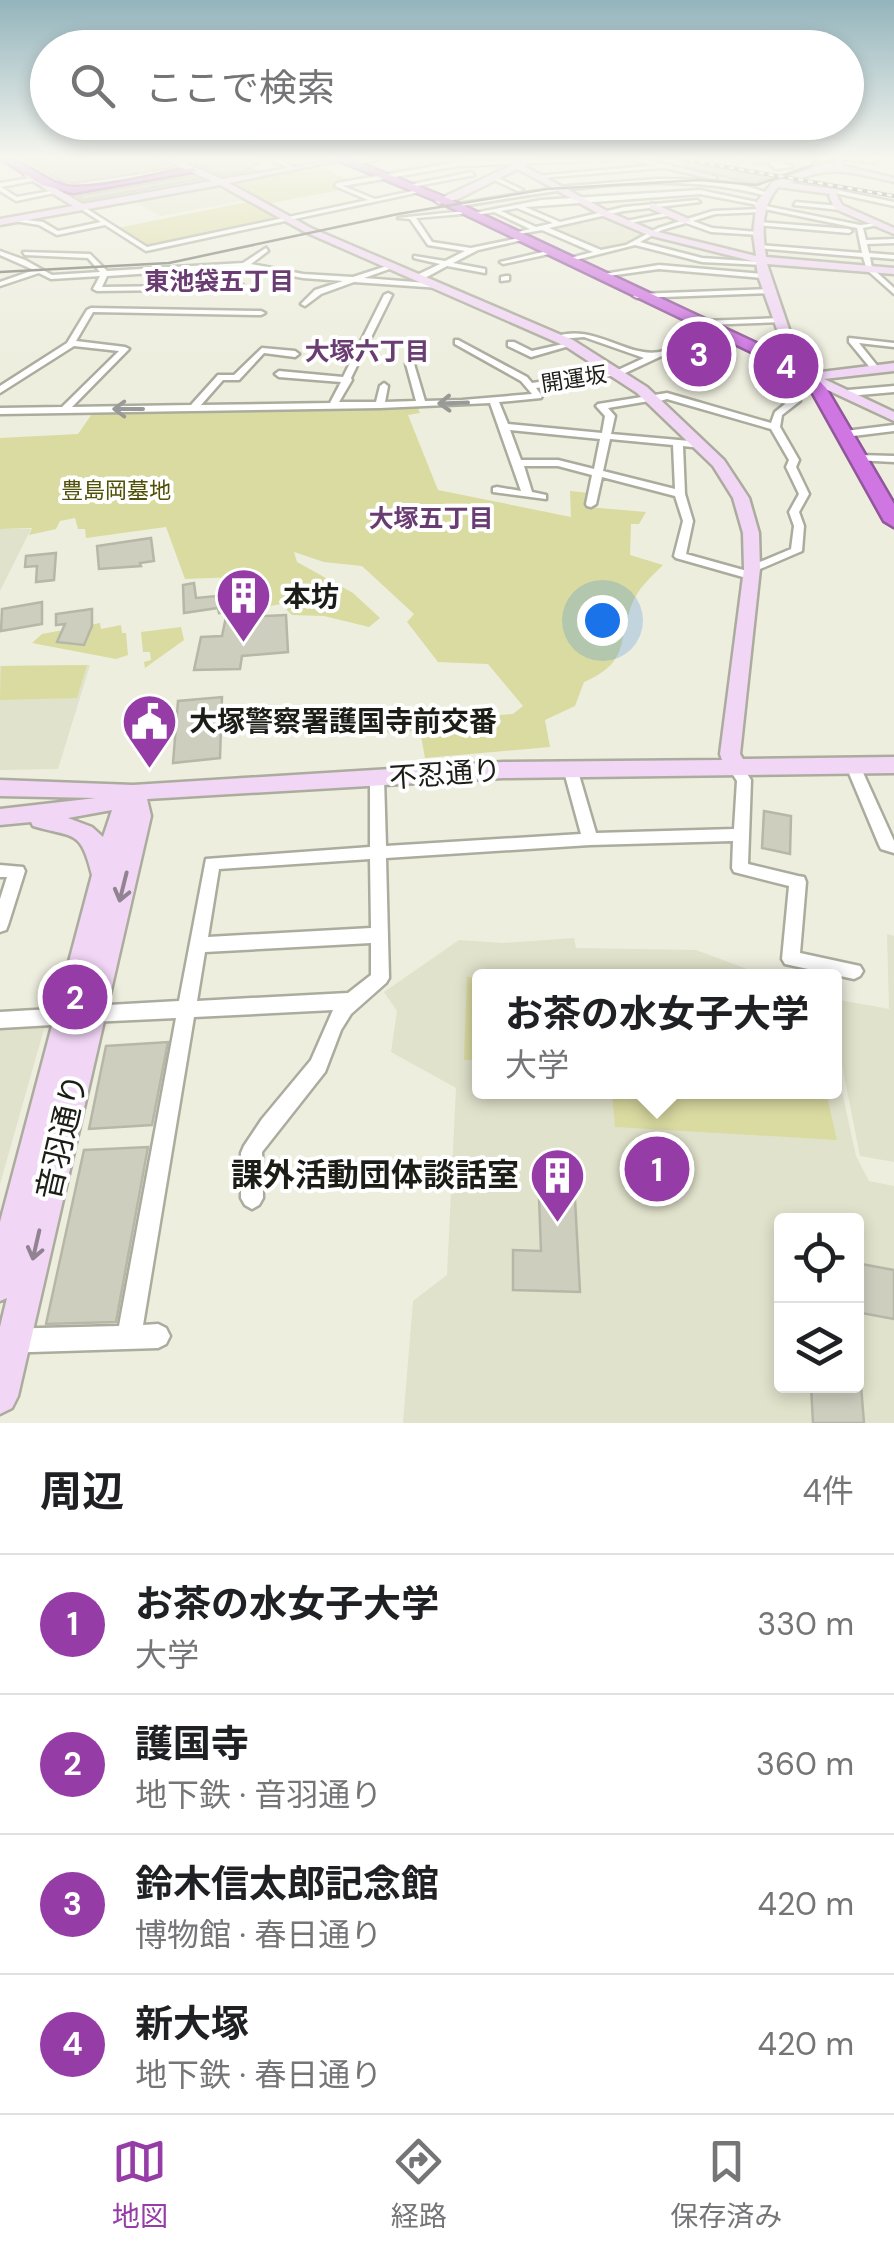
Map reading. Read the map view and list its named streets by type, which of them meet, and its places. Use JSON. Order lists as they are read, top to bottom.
{
  "streets": {
    "street": ["開運坂", "不忍通り", "音羽通り"]
  },
  "crossings": [
    ["不忍通り", "音羽通り"]
  ],
  "districts": ["東池袋五丁目", "大塚六丁目", "大塚五丁目"],
  "parks": ["豊島岡墓地"],
  "places": {
    "building": ["本坊", "課外活動団体談話室"],
    "public building": ["大塚警察署護国寺前交番"]
  },
  "page": {
    "search": "ここで検索",
    "pins": [
      "3",
      "4",
      "2",
      "1"
    ],
    "popup": ["お茶の水女子大学", "大学"],
    "heading": ["周辺", "4件"],
    "list": [
      {
        "mark": "1",
        "name": "お茶の水女子大学",
        "note": "大学",
        "value": "330 m"
      },
      {
        "mark": "2",
        "name": "護国寺",
        "note": "地下鉄 · 音羽通り",
        "value": "360 m"
      },
      {
        "mark": "3",
        "name": "鈴木信太郎記念館",
        "note": "博物館 · 春日通り",
        "value": "420 m"
      },
      {
        "mark": "4",
        "name": "新大塚",
        "note": "地下鉄 · 春日通り",
        "value": "420 m"
      }
    ],
    "nav": ["地図", "経路", "保存済み"]
  }
}
